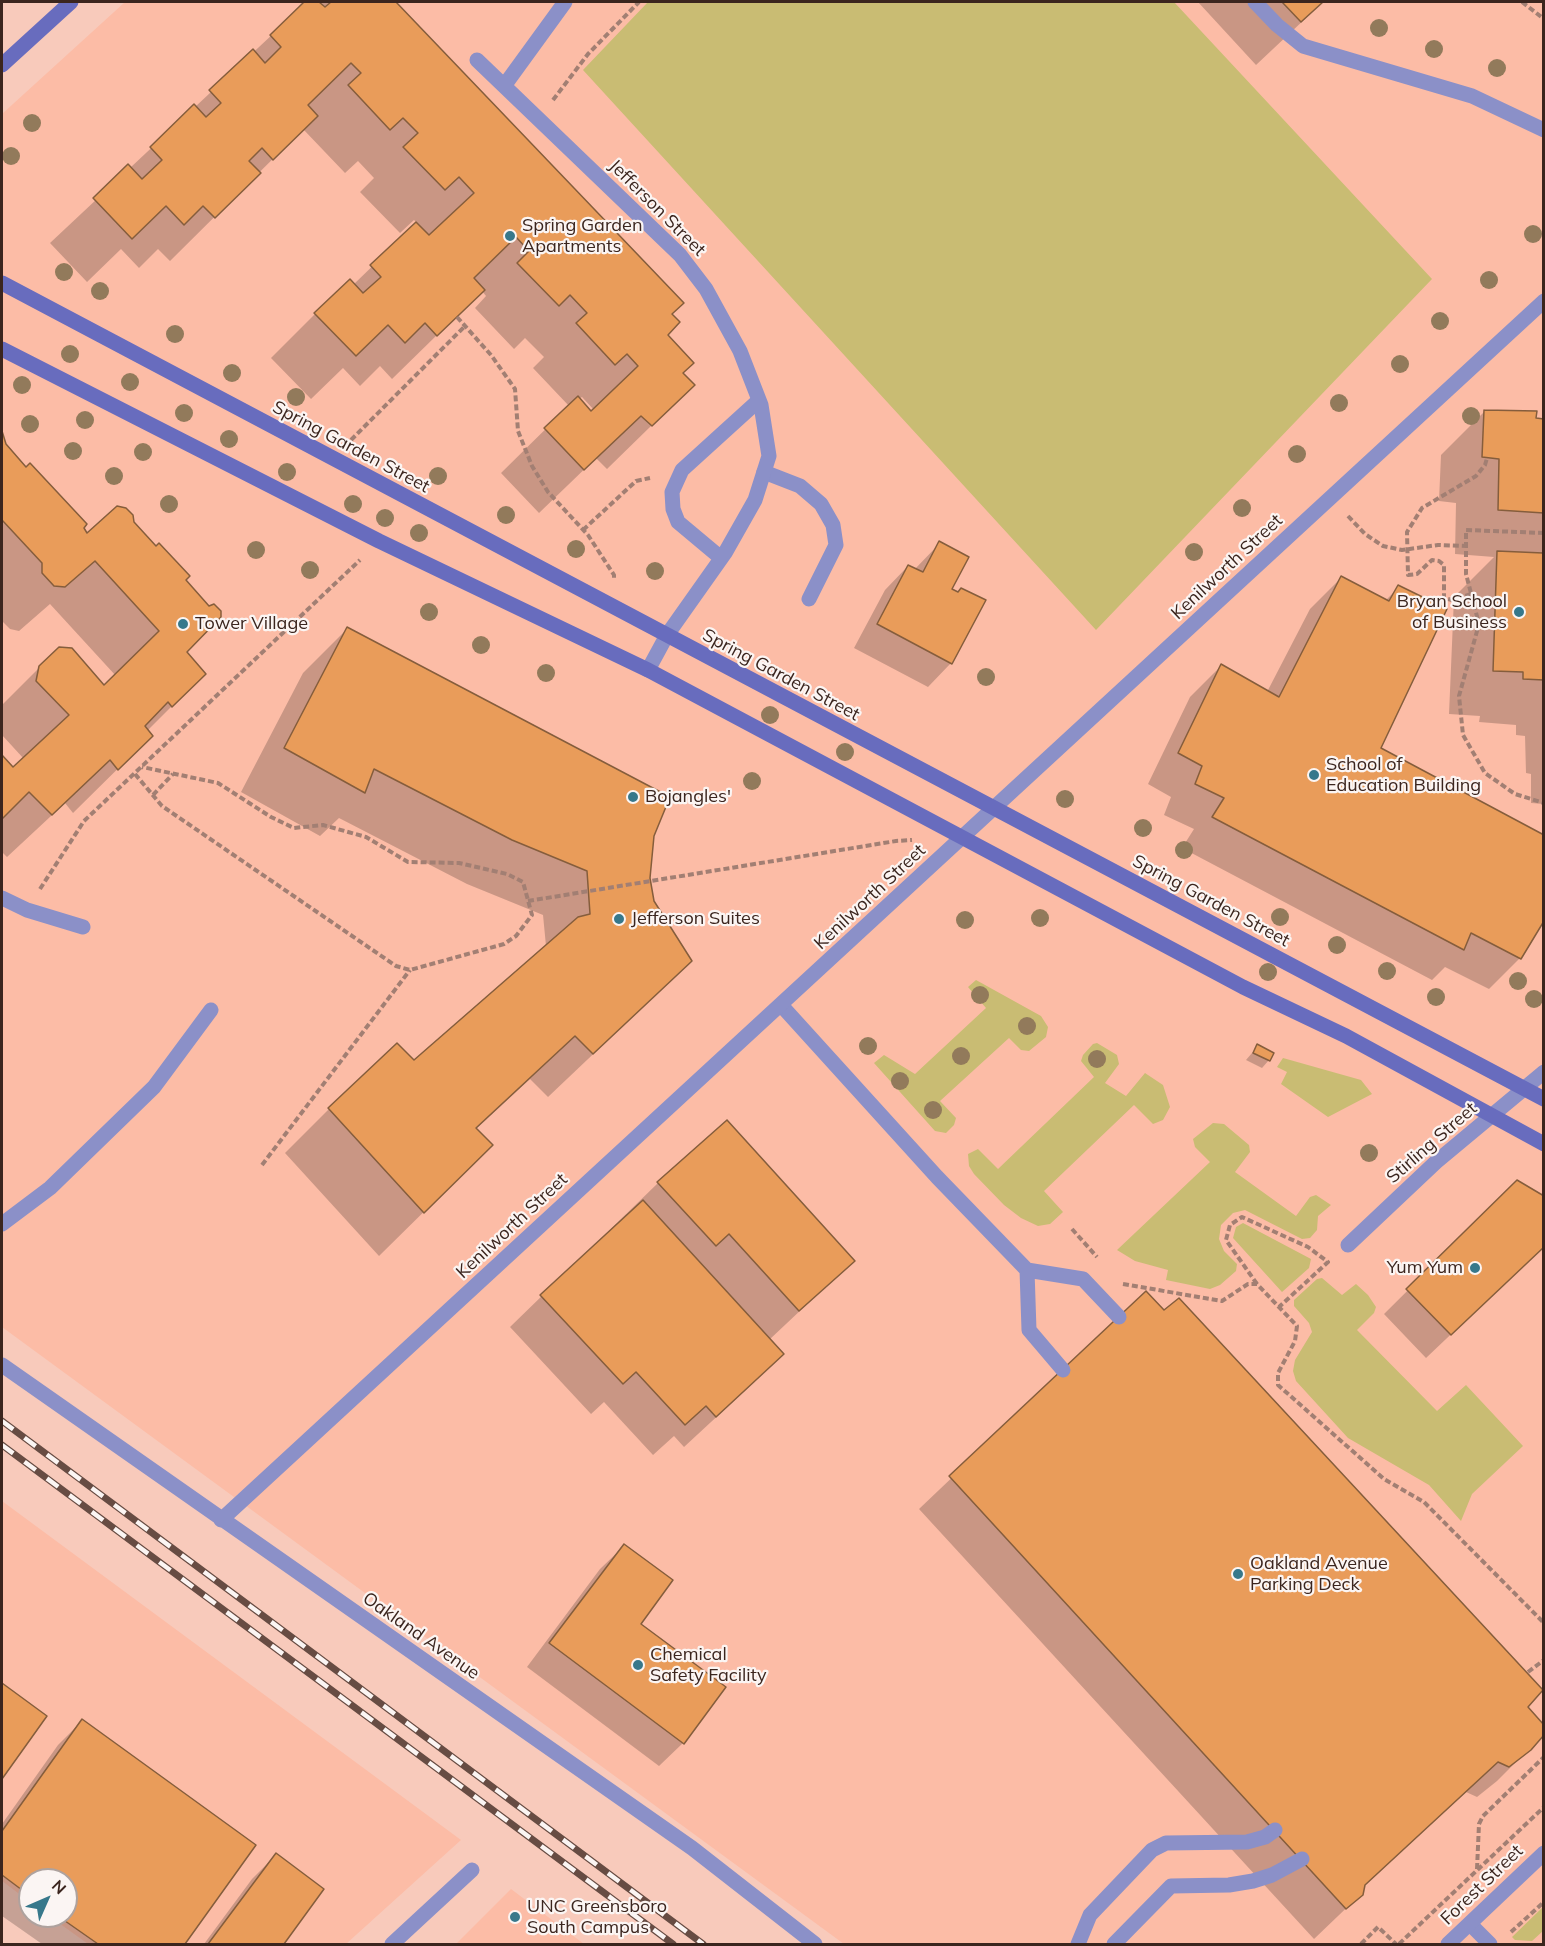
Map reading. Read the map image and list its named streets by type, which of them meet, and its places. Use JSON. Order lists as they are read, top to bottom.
{
  "streets": {
    "main road": ["Spring Garden Street"],
    "street": [
      "Jefferson Street",
      "Kenilworth Street",
      "Stirling Street",
      "Oakland Avenue",
      "Forest Street"
    ]
  },
  "crossings": [
    ["Jefferson Street", "Spring Garden Street"],
    ["Spring Garden Street", "Kenilworth Street"],
    ["Spring Garden Street", "Stirling Street"],
    ["Kenilworth Street", "Oakland Avenue"]
  ],
  "places": [
    "Spring Garden Apartments",
    "Bryan School of Business",
    "Tower Village",
    "School of Education Building",
    "Bojangles'",
    "Jefferson Suites",
    "Yum Yum",
    "Oakland Avenue Parking Deck",
    "Chemical Safety Facility",
    "UNC Greensboro South Campus"
  ],
  "north": "top right"
}
